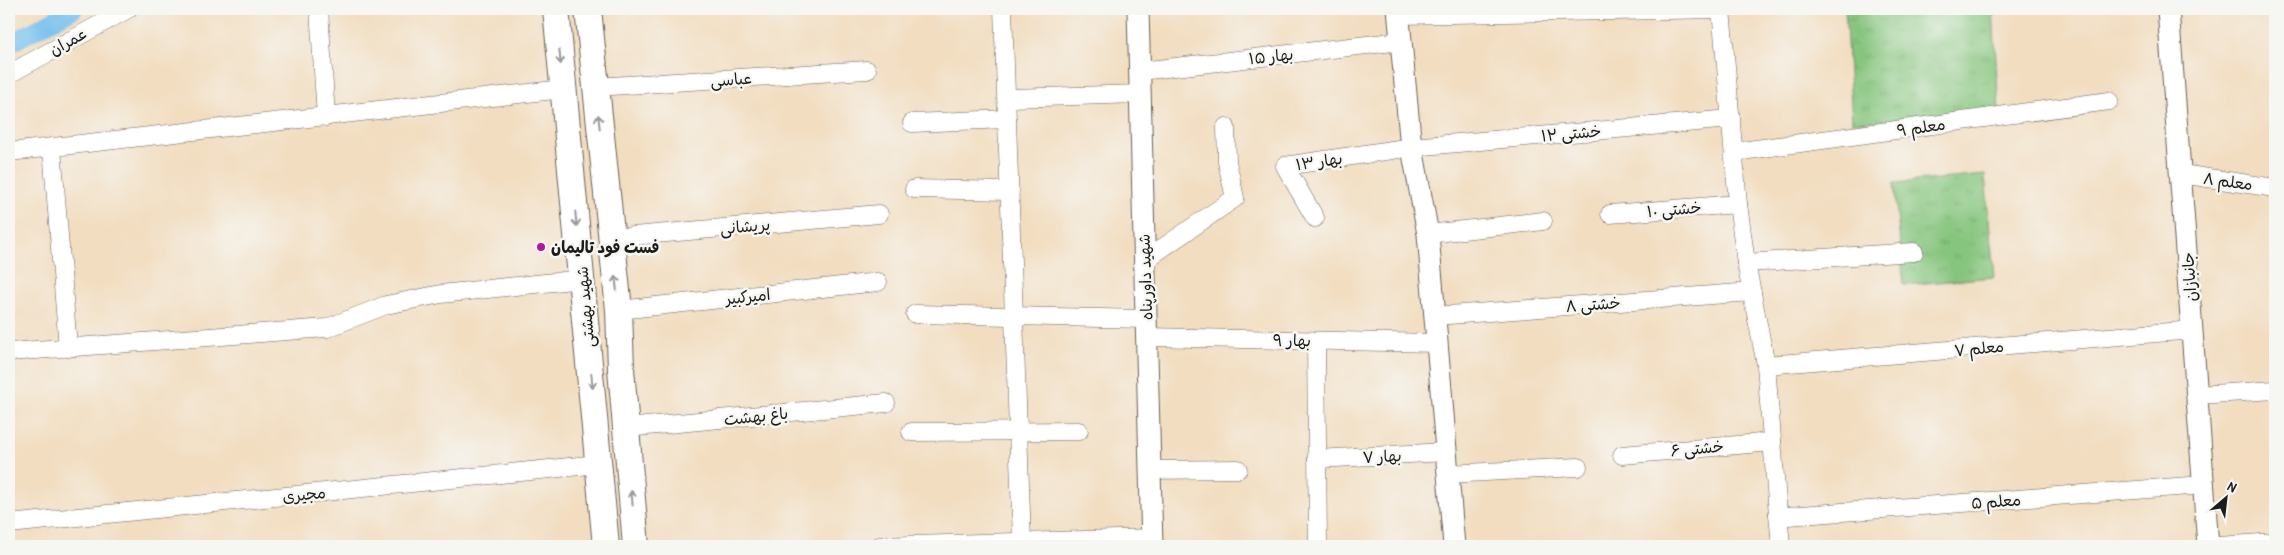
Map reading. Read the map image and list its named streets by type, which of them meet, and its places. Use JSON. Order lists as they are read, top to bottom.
{
  "streets": {
    "main road": ["شهید بهشتی"],
    "street": [
      "عمران",
      "بهار ۱۵",
      "عباسی",
      "معلم ۹",
      "خشتی ۱۲",
      "بهار ۱۳",
      "معلم ۸",
      "خشتی ۱۰",
      "پریشانی",
      "شهید داورپناه",
      "جانبازان",
      "امیرکبیر",
      "خشتی ۸",
      "بهار ۹",
      "معلم ۷",
      "باغ بهشت",
      "خشتی ۶",
      "بهار ۷",
      "مجیری",
      "معلم ۵"
    ]
  },
  "crossings": [
    ["بهار ۱۵", "شهید داورپناه"],
    ["عباسی", "شهید بهشتی"],
    ["خشتی ۱۲", "بهار ۱۳"],
    ["معلم ۸", "جانبازان"],
    ["پریشانی", "شهید بهشتی"],
    ["شهید داورپناه", "بهار ۹"],
    ["جانبازان", "معلم ۷"],
    ["جانبازان", "معلم ۵"],
    ["امیرکبیر", "شهید بهشتی"],
    ["شهید بهشتی", "باغ بهشت"],
    ["شهید بهشتی", "مجیری"]
  ],
  "places": ["فست فود تالیمان"],
  "north": "top right"
}
